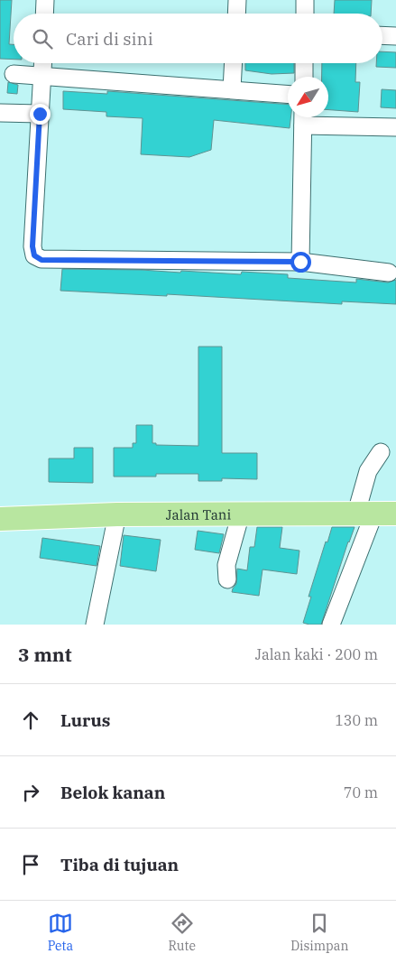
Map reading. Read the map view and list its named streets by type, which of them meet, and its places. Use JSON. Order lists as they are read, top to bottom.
{
  "streets": {
    "highway": ["Jalan Tani"]
  },
  "north": "bottom left",
  "page": {
    "search": "Cari di sini",
    "heading": ["3 mnt", "Jalan kaki · 200 m"],
    "list": [
      ["Lurus", "130 m"],
      ["Belok kanan", "70 m"],
      "Tiba di tujuan"
    ],
    "nav": ["Peta", "Rute", "Disimpan"]
  }
}
